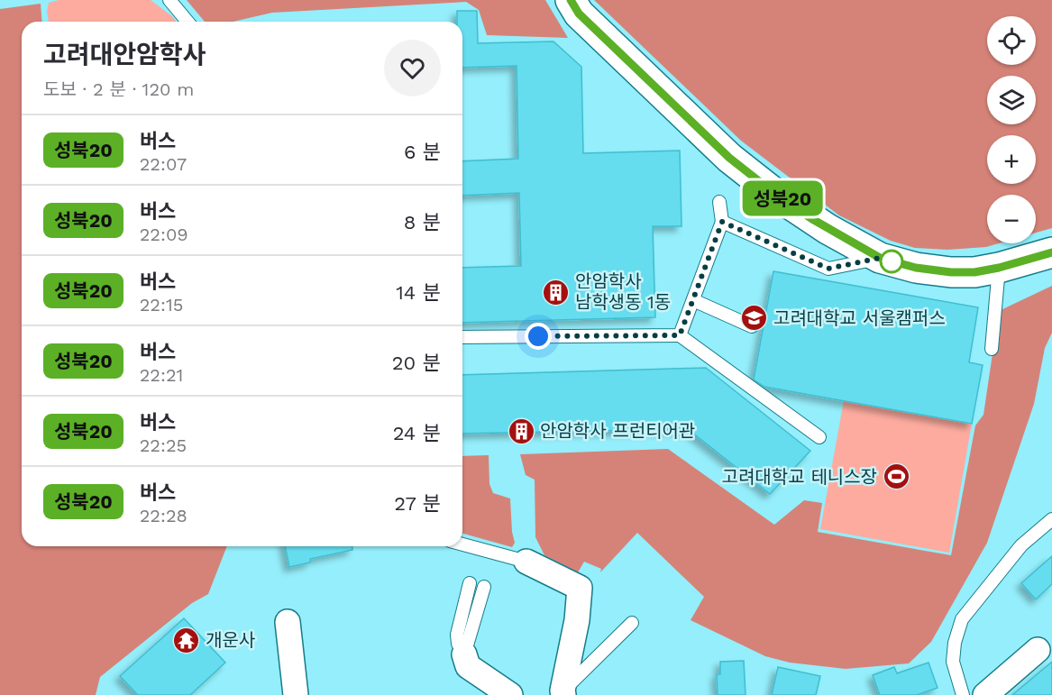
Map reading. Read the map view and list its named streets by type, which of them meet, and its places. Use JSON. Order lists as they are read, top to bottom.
{
  "places": {
    "building": ["안암학사 남학생동 1동", "안암학사 프런티어관"],
    "school or university": ["고려대학교 서울캠퍼스"],
    "sports": ["고려대학교 테니스장"],
    "temple": ["개운사"]
  },
  "lines": ["bus line 성북20"],
  "page": {
    "on_map": "성북20",
    "map_buttons": ["+", "−"],
    "heading": ["고려대안암학사", "도보 · 2 분 · 120 m"],
    "list": [
      {
        "mark": "성북20",
        "name": "버스",
        "note": "22:07",
        "value": "6 분"
      },
      {
        "mark": "성북20",
        "name": "버스",
        "note": "22:09",
        "value": "8 분"
      },
      {
        "mark": "성북20",
        "name": "버스",
        "note": "22:15",
        "value": "14 분"
      },
      {
        "mark": "성북20",
        "name": "버스",
        "note": "22:21",
        "value": "20 분"
      },
      {
        "mark": "성북20",
        "name": "버스",
        "note": "22:25",
        "value": "24 분"
      },
      {
        "mark": "성북20",
        "name": "버스",
        "note": "22:28",
        "value": "27 분"
      }
    ]
  }
}
